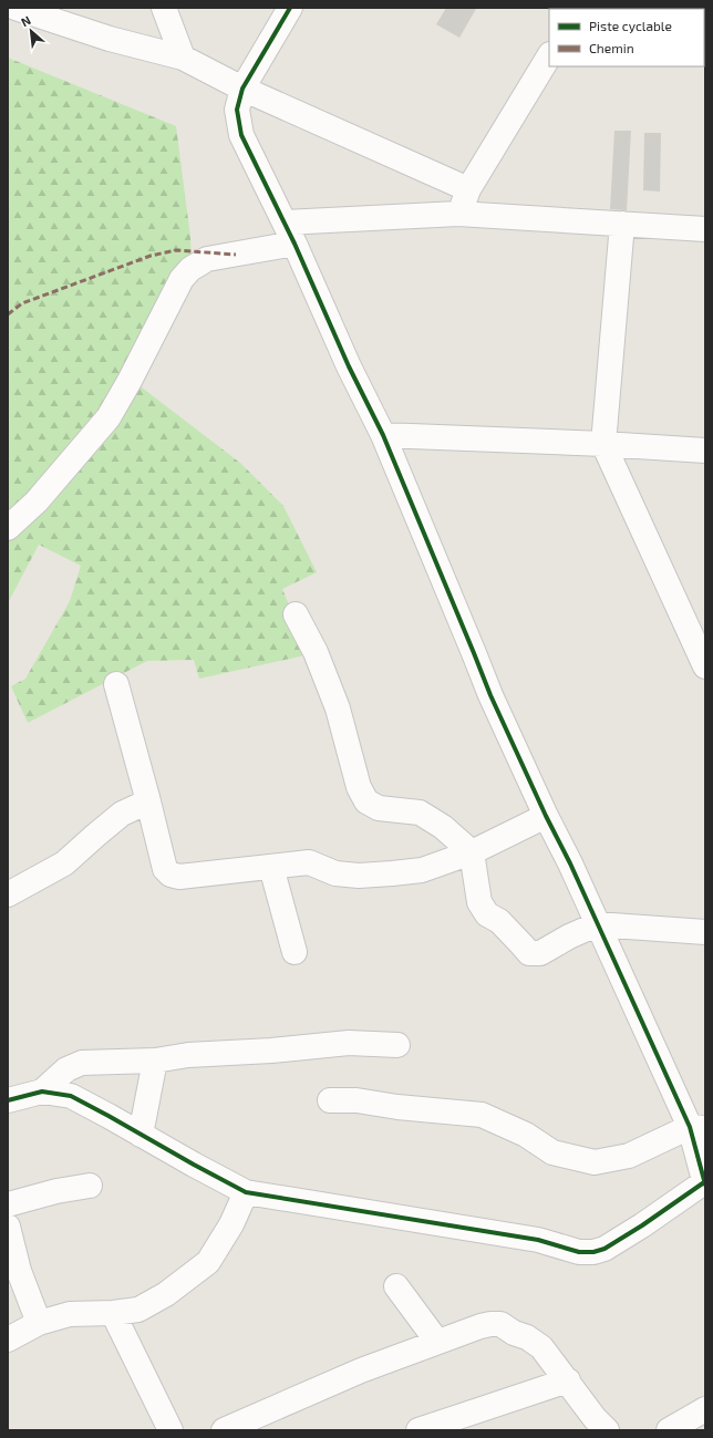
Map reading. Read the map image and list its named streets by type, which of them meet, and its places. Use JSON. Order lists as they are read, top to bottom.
{
  "legend": ["Piste cyclable", "Chemin"],
  "north": "top left"
}
